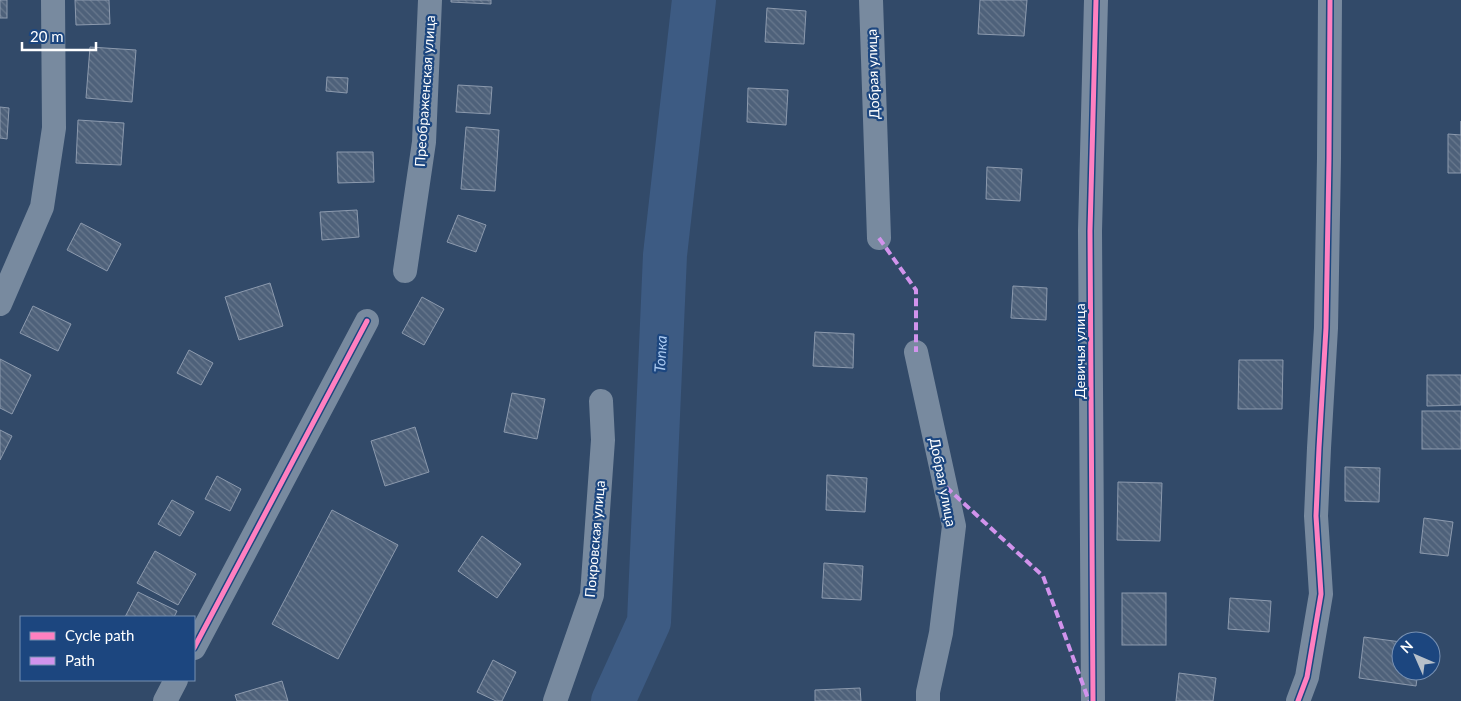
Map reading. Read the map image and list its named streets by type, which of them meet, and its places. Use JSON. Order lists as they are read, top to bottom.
{
  "streets": {
    "street": [
      "Добрая улица",
      "Преображенская улица",
      "Девичья улица",
      "Покровская улица"
    ]
  },
  "water": ["Топка"],
  "legend": ["Cycle path", "Path"],
  "scale_bar": "20 m",
  "north": "top left"
}
